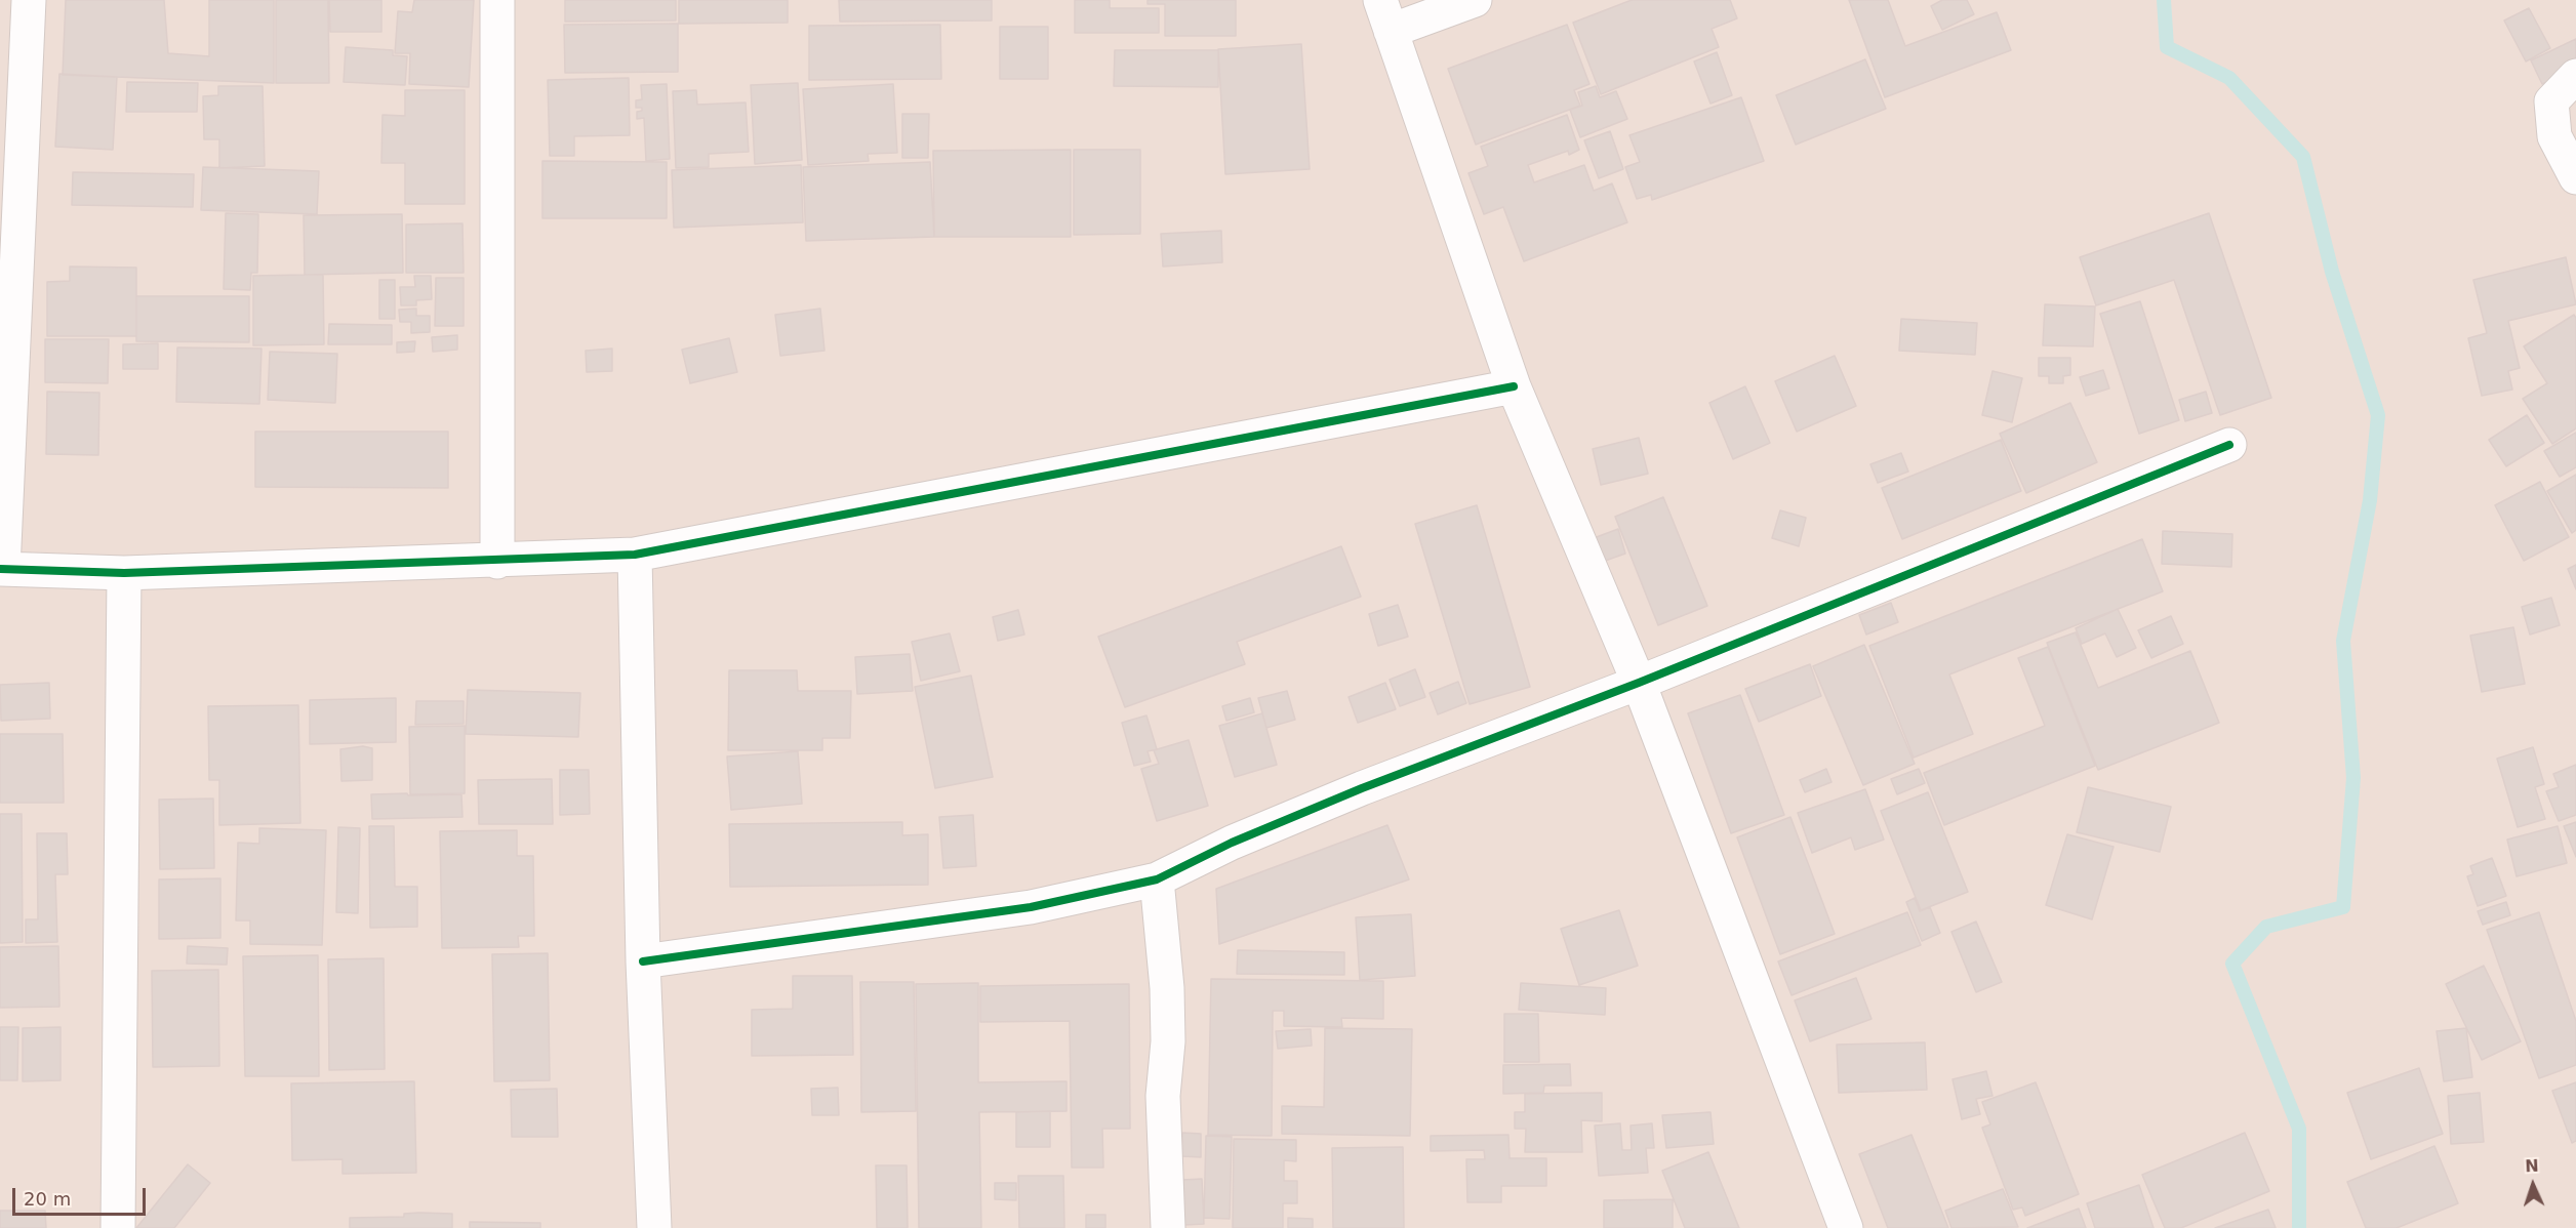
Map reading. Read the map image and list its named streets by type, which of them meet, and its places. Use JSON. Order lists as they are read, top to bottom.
{
  "scale_bar": "20 m",
  "north": "top"
}
